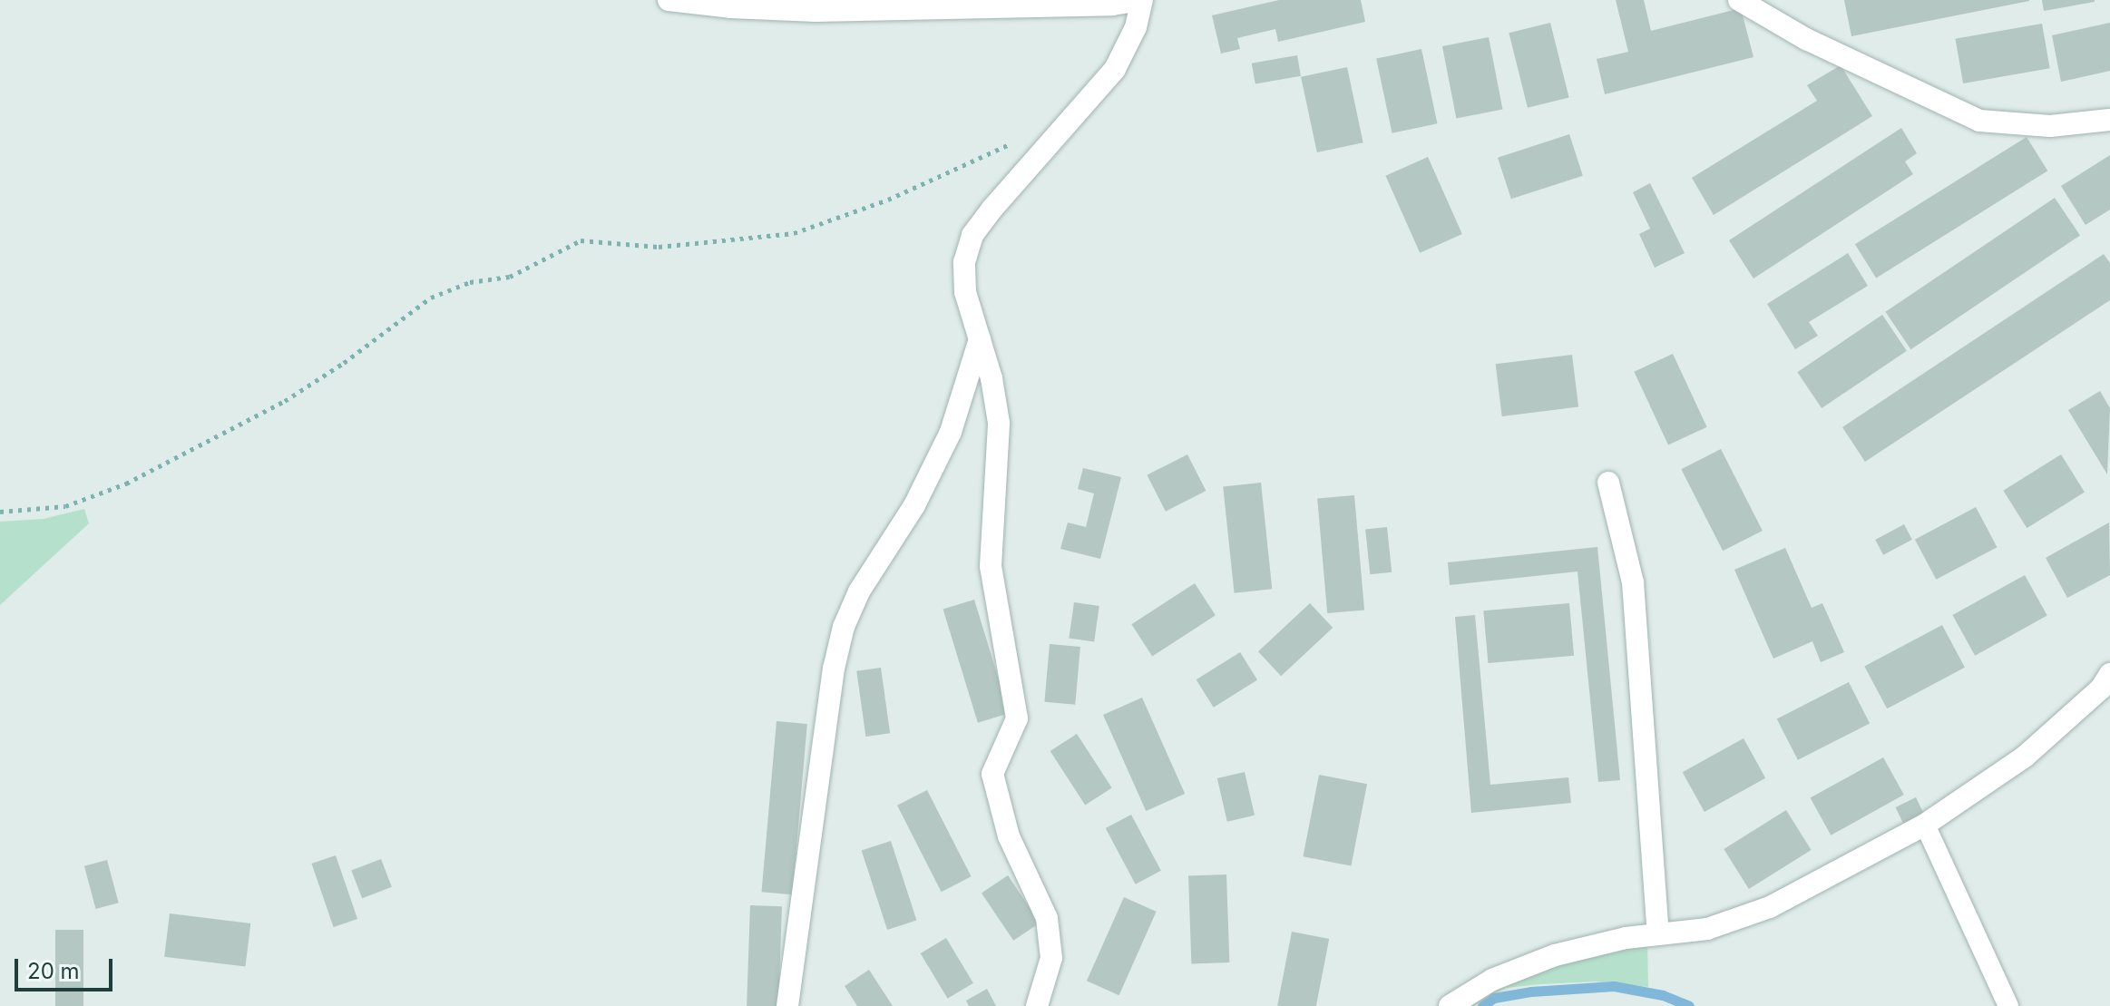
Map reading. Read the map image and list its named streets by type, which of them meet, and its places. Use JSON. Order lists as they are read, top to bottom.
{
  "scale_bar": "20 m"
}
